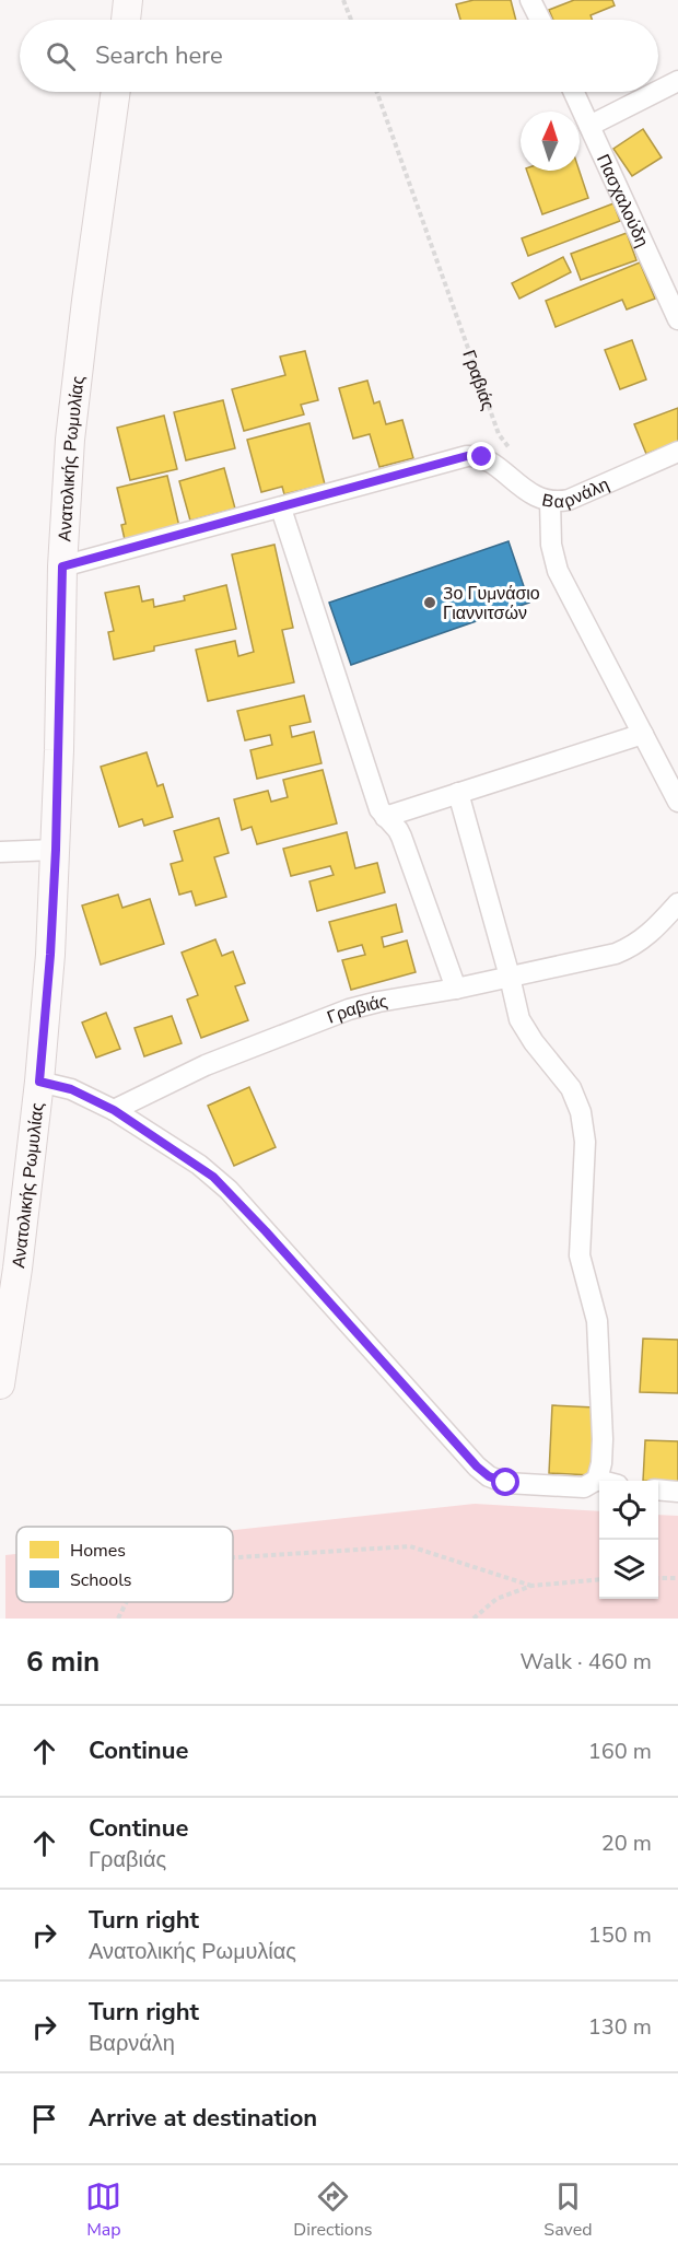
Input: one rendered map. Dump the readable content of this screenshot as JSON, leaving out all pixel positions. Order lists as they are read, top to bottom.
{
  "streets": {
    "street": [
      "Πασχαλούδη",
      "Γραβιάς",
      "Ανατολικής Ρωμυλίας",
      "Βαρνάλη"
    ]
  },
  "crossings": [
    ["Ανατολικής Ρωμυλίας", "Βαρνάλη"]
  ],
  "places": ["3ο Γυμνάσιο Γιαννιτσών"],
  "legend": ["Homes", "Schools"],
  "north": "top",
  "page": {
    "search": "Search here",
    "heading": ["6 min", "Walk · 460 m"],
    "list": [
      ["Continue", "160 m"],
      ["Continue", "Γραβιάς", "20 m"],
      ["Turn right", "Ανατολικής Ρωμυλίας", "150 m"],
      ["Turn right", "Βαρνάλη", "130 m"],
      "Arrive at destination"
    ],
    "nav": ["Map", "Directions", "Saved"]
  }
}
